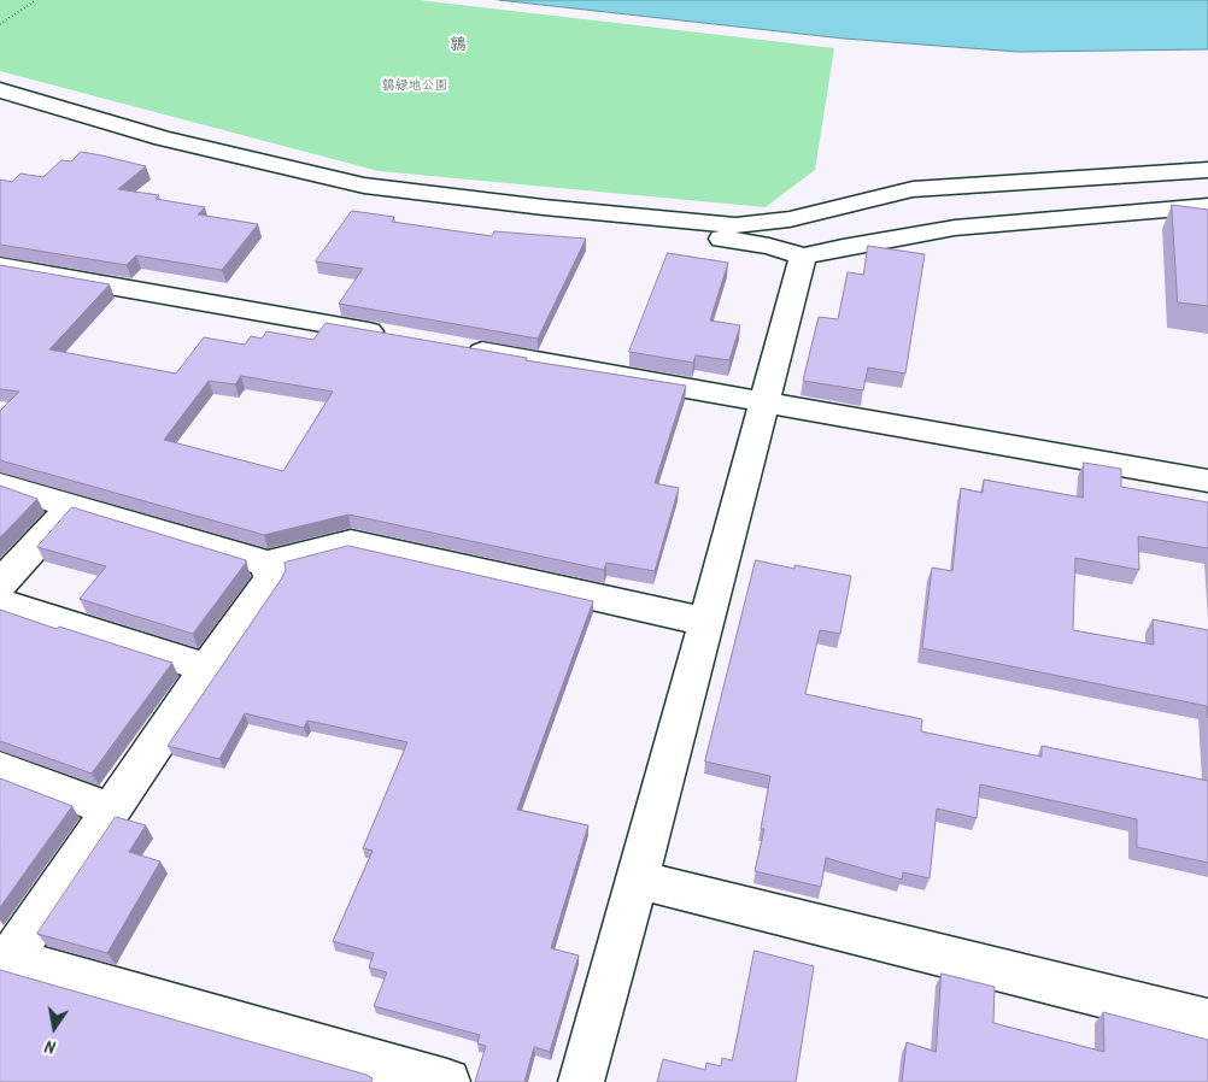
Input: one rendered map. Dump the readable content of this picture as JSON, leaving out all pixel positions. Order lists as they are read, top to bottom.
{
  "districts": ["鶉"],
  "parks": ["鶉緑地公園"],
  "north": "bottom"
}
